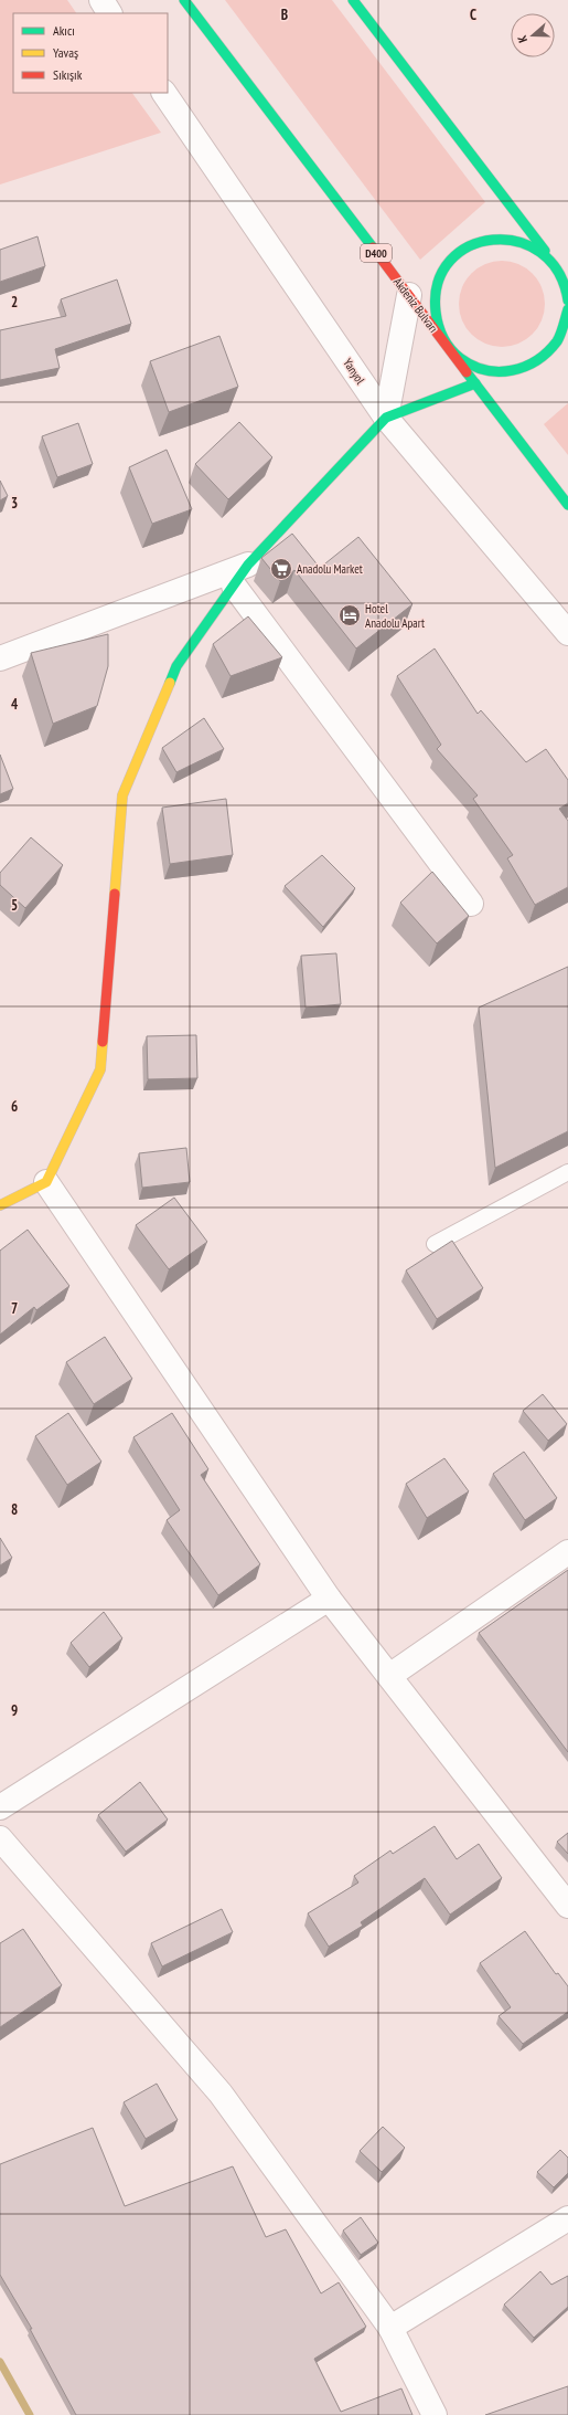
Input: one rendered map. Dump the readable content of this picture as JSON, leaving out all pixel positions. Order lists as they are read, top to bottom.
{
  "streets": {
    "main road": ["D400", "Akdeniz Bulvarı"],
    "street": ["Yanyol"]
  },
  "places": {
    "supermarket": ["Anadolu Market"],
    "hotel": ["Hotel Anadolu Apart"]
  },
  "legend": ["Akıcı", "Yavaş", "Sıkışık"],
  "north": "left",
  "grid": {
    "columns": ["B", "C"],
    "rows": [
      "2",
      "3",
      "4",
      "5",
      "6",
      "7",
      "8",
      "9"
    ]
  }
}
